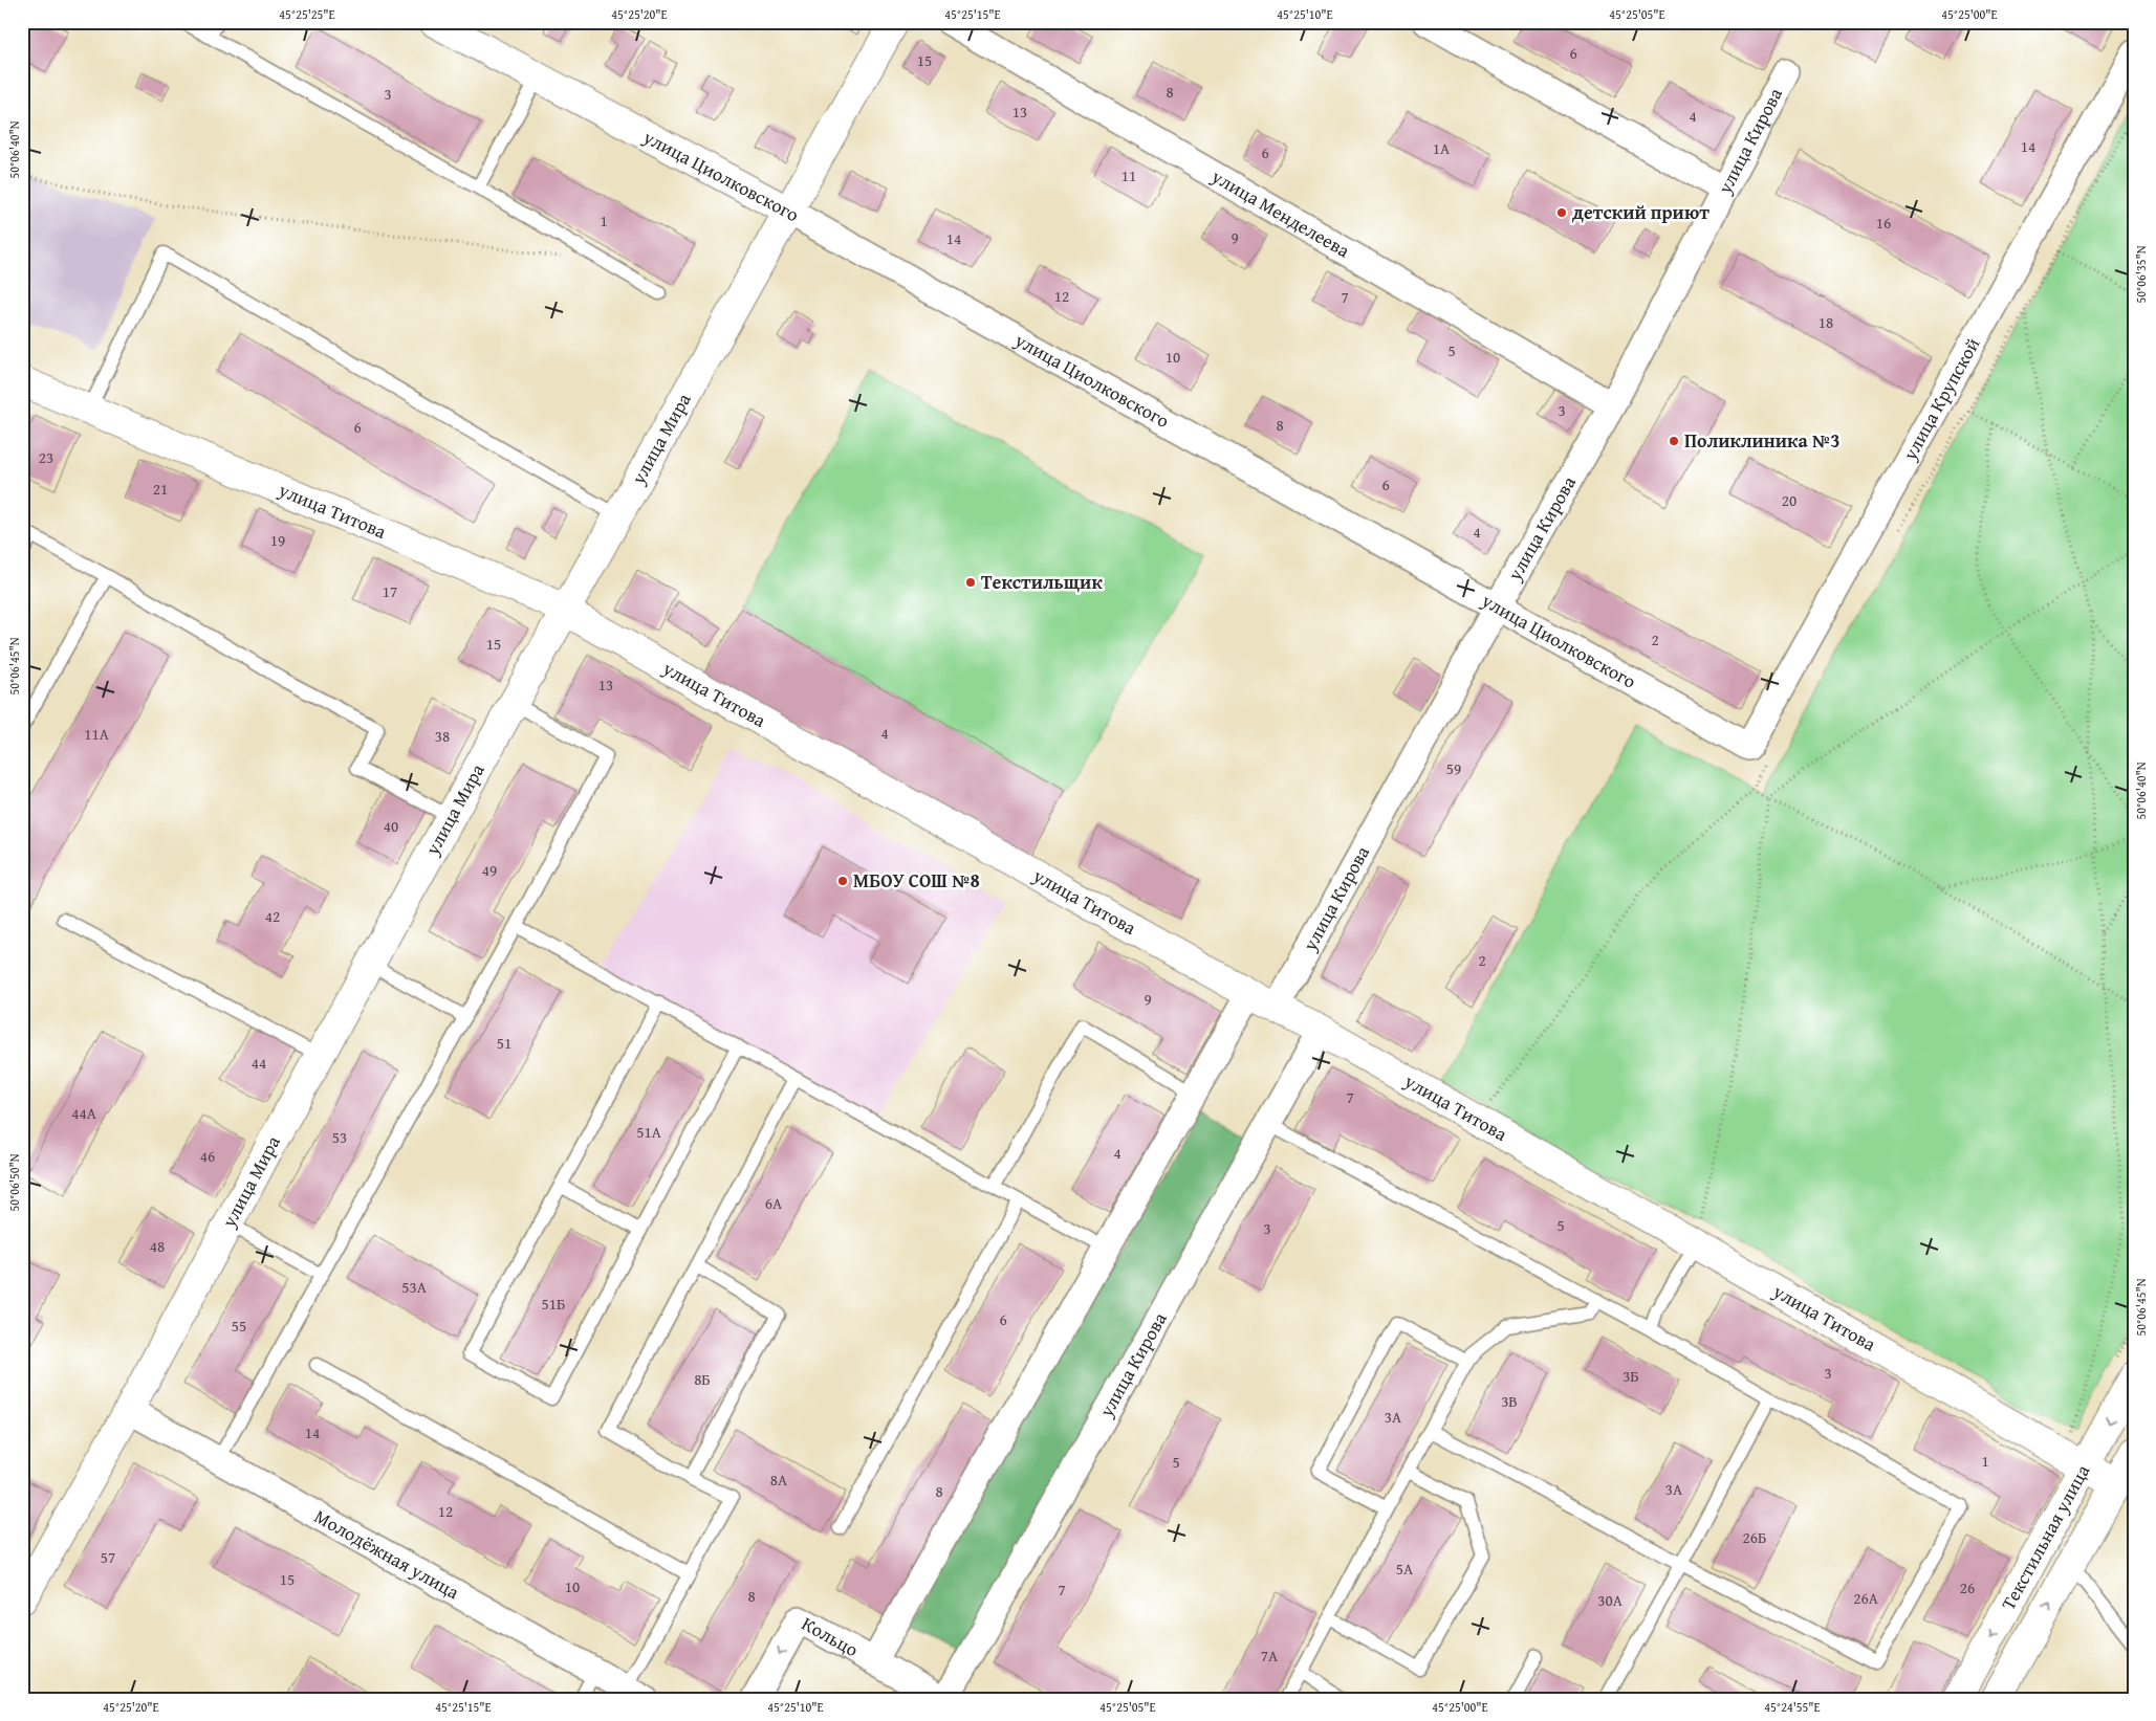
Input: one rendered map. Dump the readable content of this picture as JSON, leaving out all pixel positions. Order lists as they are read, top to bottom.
{
  "streets": {
    "street": [
      "улица Кирова",
      "улица Циолковского",
      "улица Менделеева",
      "улица Крупской",
      "улица Мира",
      "улица Титова",
      "Текстильная улица",
      "Молодёжная улица",
      "Кольцо"
    ]
  },
  "crossings": [
    ["улица Кирова", "улица Циолковского"],
    ["улица Кирова", "улица Менделеева"],
    ["улица Кирова", "улица Титова"],
    ["улица Циолковского", "улица Крупской"],
    ["улица Циолковского", "улица Мира"],
    ["улица Мира", "улица Титова"],
    ["улица Мира", "Молодёжная улица"],
    ["улица Титова", "Текстильная улица"]
  ],
  "places": [
    "детский приют",
    "Поликлиника №3",
    "Текстильщик",
    "МБОУ СОШ №8"
  ],
  "house_numbers": [
    "6",
    "15",
    "8",
    "3",
    "13",
    "4",
    "14",
    "1А",
    "6",
    "11",
    "1",
    "16",
    "9",
    "14",
    "12",
    "7",
    "18",
    "5",
    "10",
    "3",
    "8",
    "6",
    "23",
    "6",
    "21",
    "20",
    "4",
    "19",
    "17",
    "2",
    "15",
    "13",
    "4",
    "11А",
    "38",
    "59",
    "40",
    "49",
    "42",
    "2",
    "9",
    "51",
    "44",
    "7",
    "44А",
    "51А",
    "53",
    "4",
    "46",
    "6А",
    "5",
    "3",
    "48",
    "53А",
    "51Б",
    "6",
    "55",
    "3",
    "3Б",
    "8Б",
    "3В",
    "3А",
    "14",
    "1",
    "5",
    "8А",
    "3А",
    "8",
    "12",
    "26Б",
    "57",
    "5А",
    "15",
    "10",
    "26",
    "7",
    "8",
    "26А",
    "30А",
    "7А"
  ],
  "coordinates": [
    "45°25'25\"E",
    "45°25'20\"E",
    "45°25'15\"E",
    "45°25'10\"E",
    "45°25'05\"E",
    "45°25'00\"E",
    "50°06'40\"N",
    "50°06'35\"N",
    "50°06'45\"N",
    "50°06'50\"N",
    "45°24'55\"E"
  ]
}
